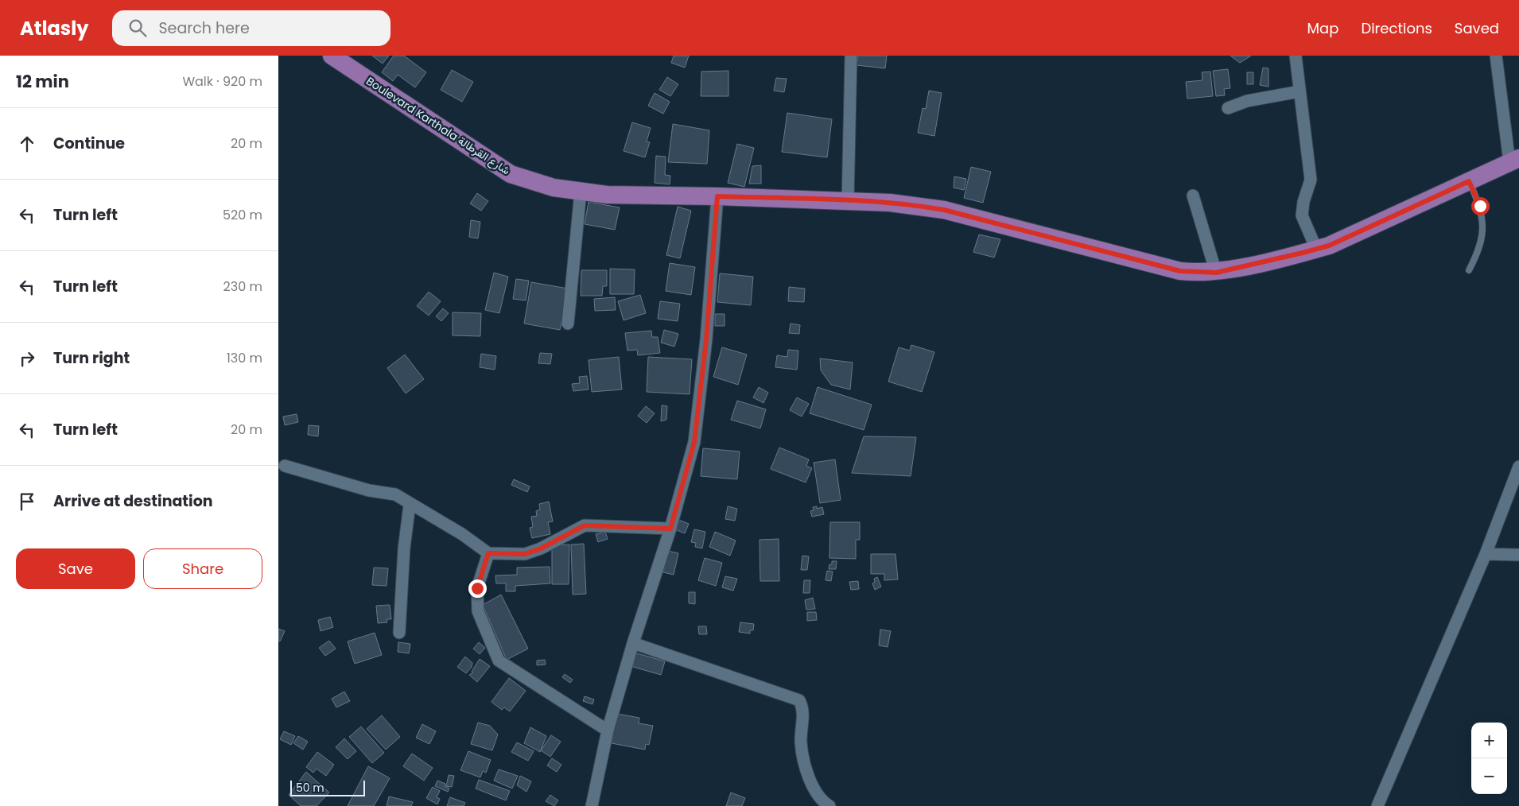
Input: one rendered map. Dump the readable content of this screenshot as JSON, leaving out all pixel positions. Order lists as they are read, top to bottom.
{
  "streets": {
    "main road": ["Boulevard Karthala شارع القرطالة"]
  },
  "scale_bar": "50 m",
  "page": {
    "header": "Atlasly",
    "search": "Search here",
    "nav": ["Map", "Directions", "Saved"],
    "heading": ["12 min", "Walk · 920 m"],
    "list": [
      ["Continue", "20 m"],
      ["Turn left", "520 m"],
      ["Turn left", "230 m"],
      ["Turn right", "130 m"],
      ["Turn left", "20 m"],
      "Arrive at destination"
    ],
    "buttons": ["Save", "Share"],
    "map_buttons": ["+", "−"],
    "scale": "50 m"
  }
}
